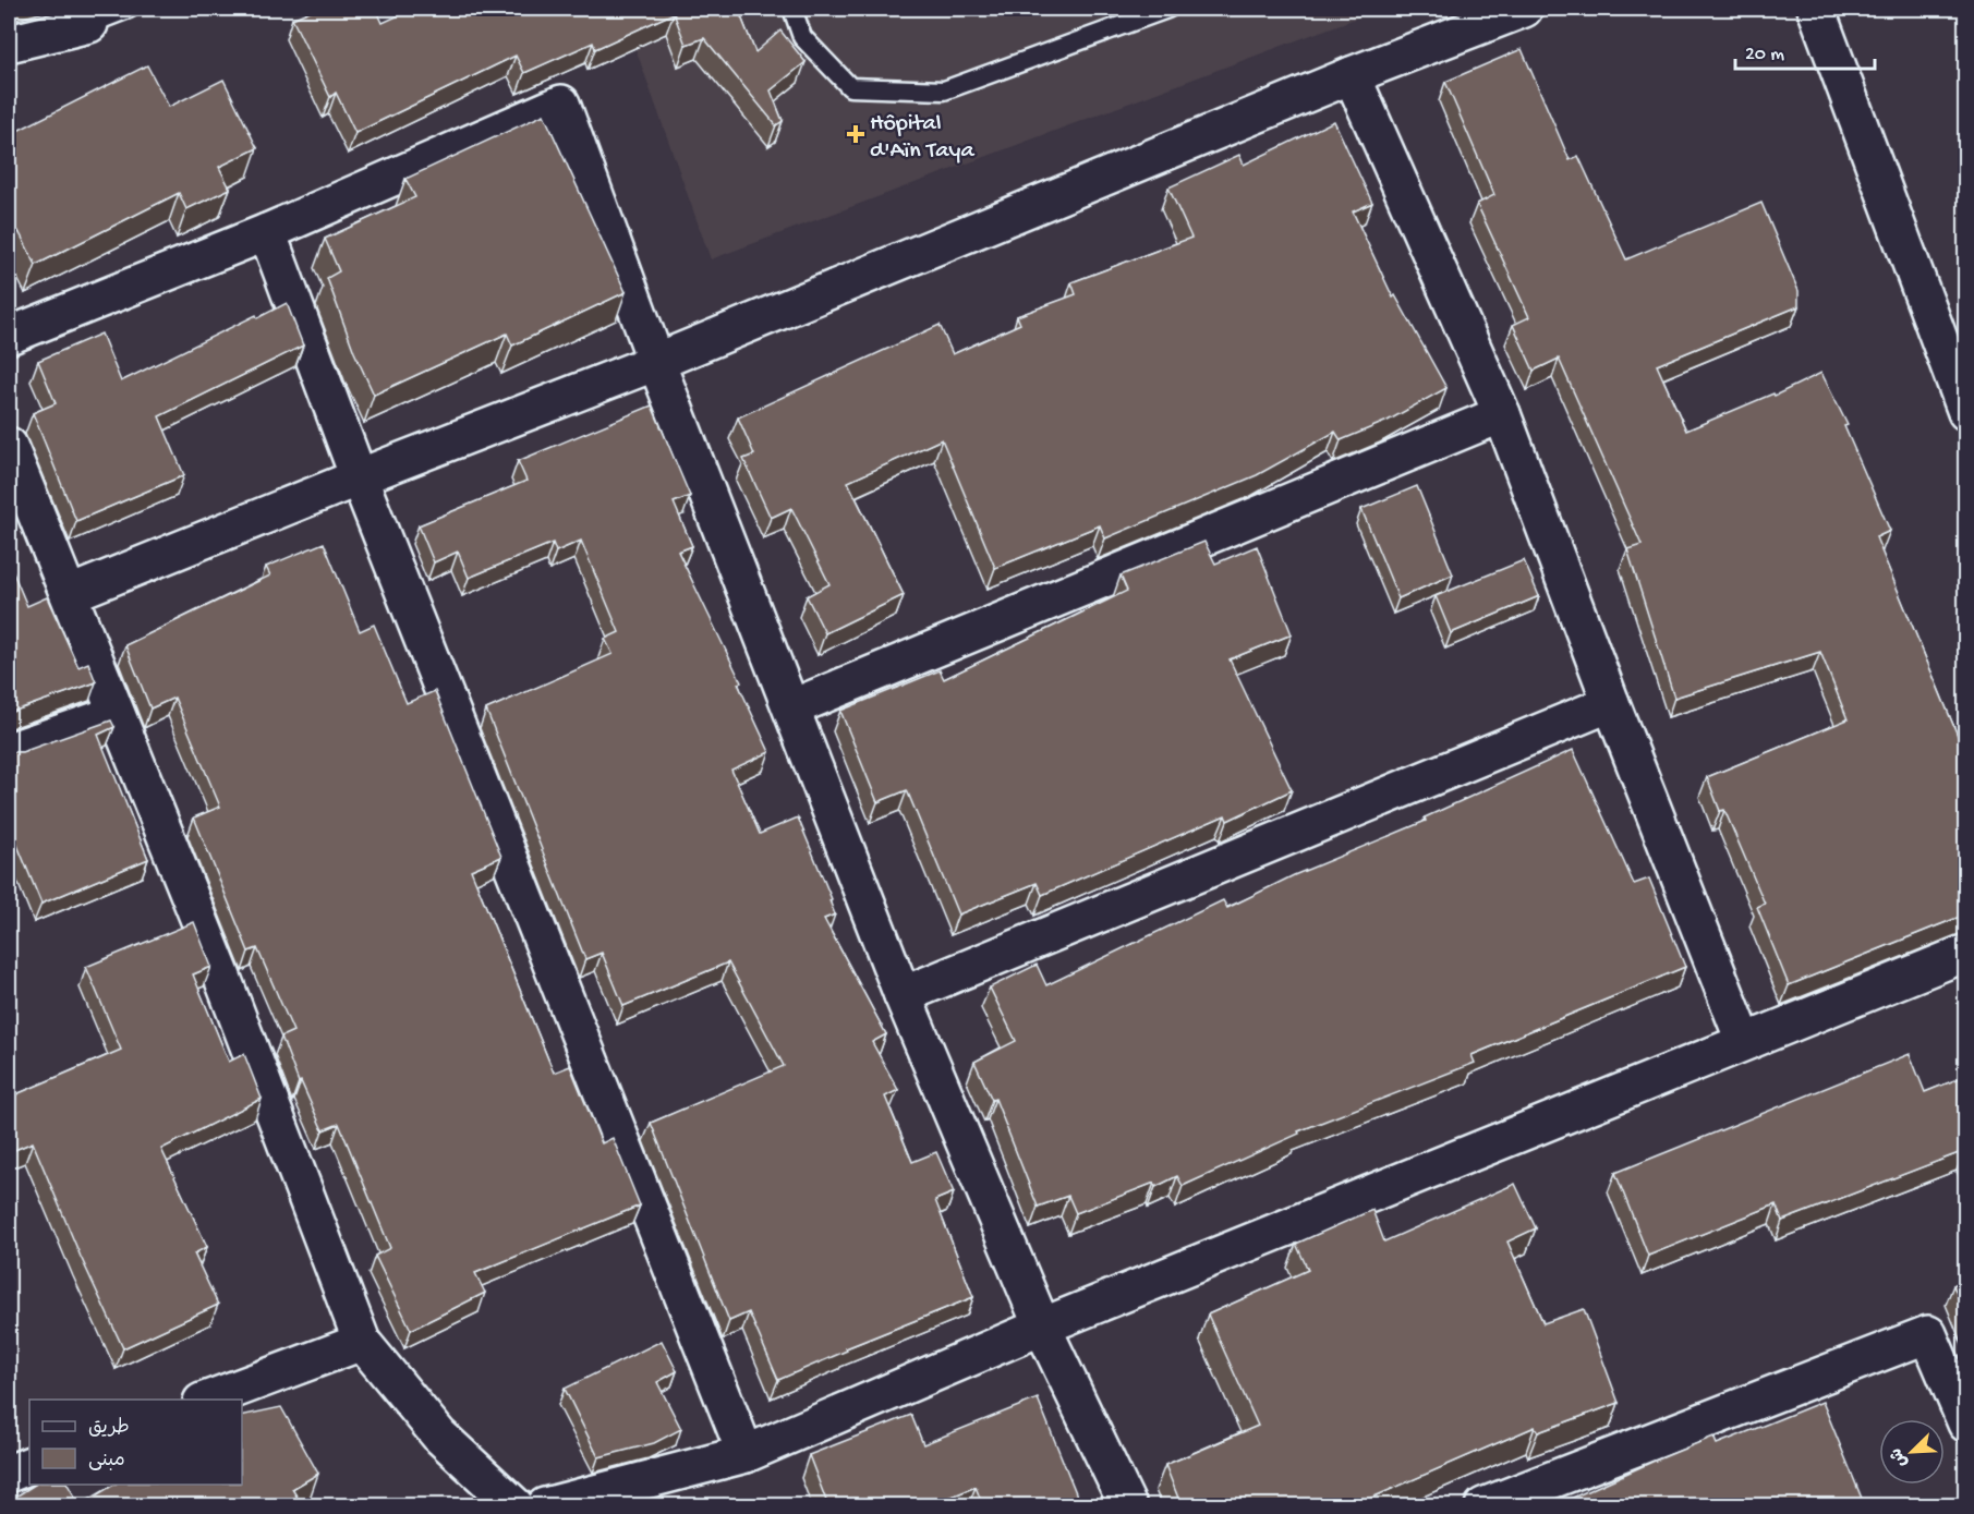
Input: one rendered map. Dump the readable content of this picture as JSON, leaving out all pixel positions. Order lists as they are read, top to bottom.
{
  "places": {
    "health": ["Hôpital d'Aïn Taya"]
  },
  "legend": ["طريق", "مبنى"],
  "scale_bar": "20 m",
  "north": "bottom left"
}
